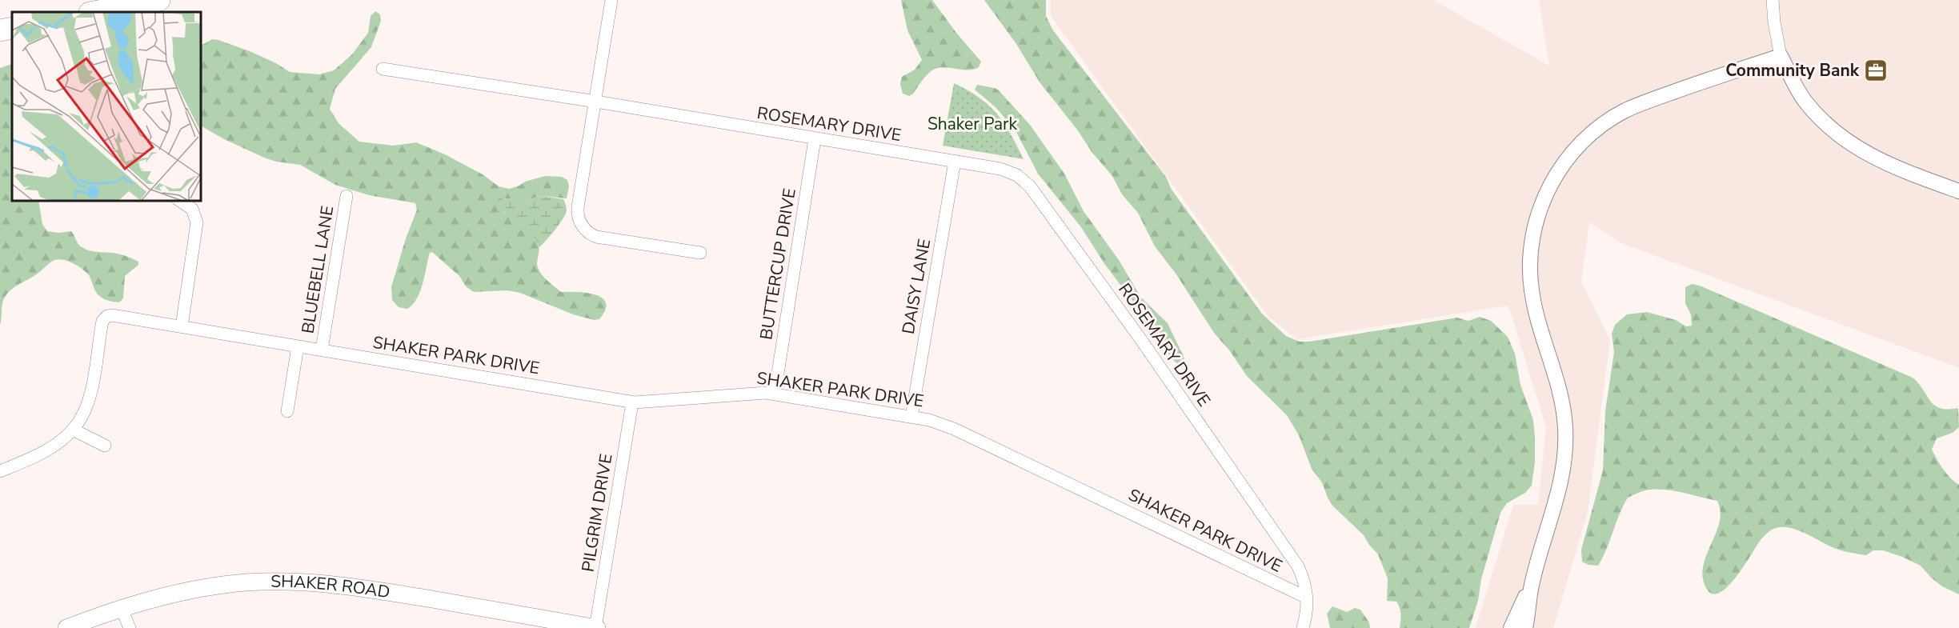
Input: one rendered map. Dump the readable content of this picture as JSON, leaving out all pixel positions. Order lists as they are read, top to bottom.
{
  "streets": {
    "main road": ["SHAKER ROAD"],
    "street": [
      "ROSEMARY DRIVE",
      "BUTTERCUP DRIVE",
      "BLUEBELL LANE",
      "DAISY LANE",
      "SHAKER PARK DRIVE",
      "PILGRIM DRIVE"
    ]
  },
  "crossings": [
    ["ROSEMARY DRIVE", "BUTTERCUP DRIVE"],
    ["ROSEMARY DRIVE", "DAISY LANE"],
    ["ROSEMARY DRIVE", "SHAKER PARK DRIVE"],
    ["BUTTERCUP DRIVE", "SHAKER PARK DRIVE"],
    ["BLUEBELL LANE", "SHAKER PARK DRIVE"],
    ["DAISY LANE", "SHAKER PARK DRIVE"],
    ["SHAKER PARK DRIVE", "PILGRIM DRIVE"],
    ["PILGRIM DRIVE", "SHAKER ROAD"]
  ],
  "parks": ["Shaker Park"],
  "places": {
    "office": ["Community Bank"]
  }
}
